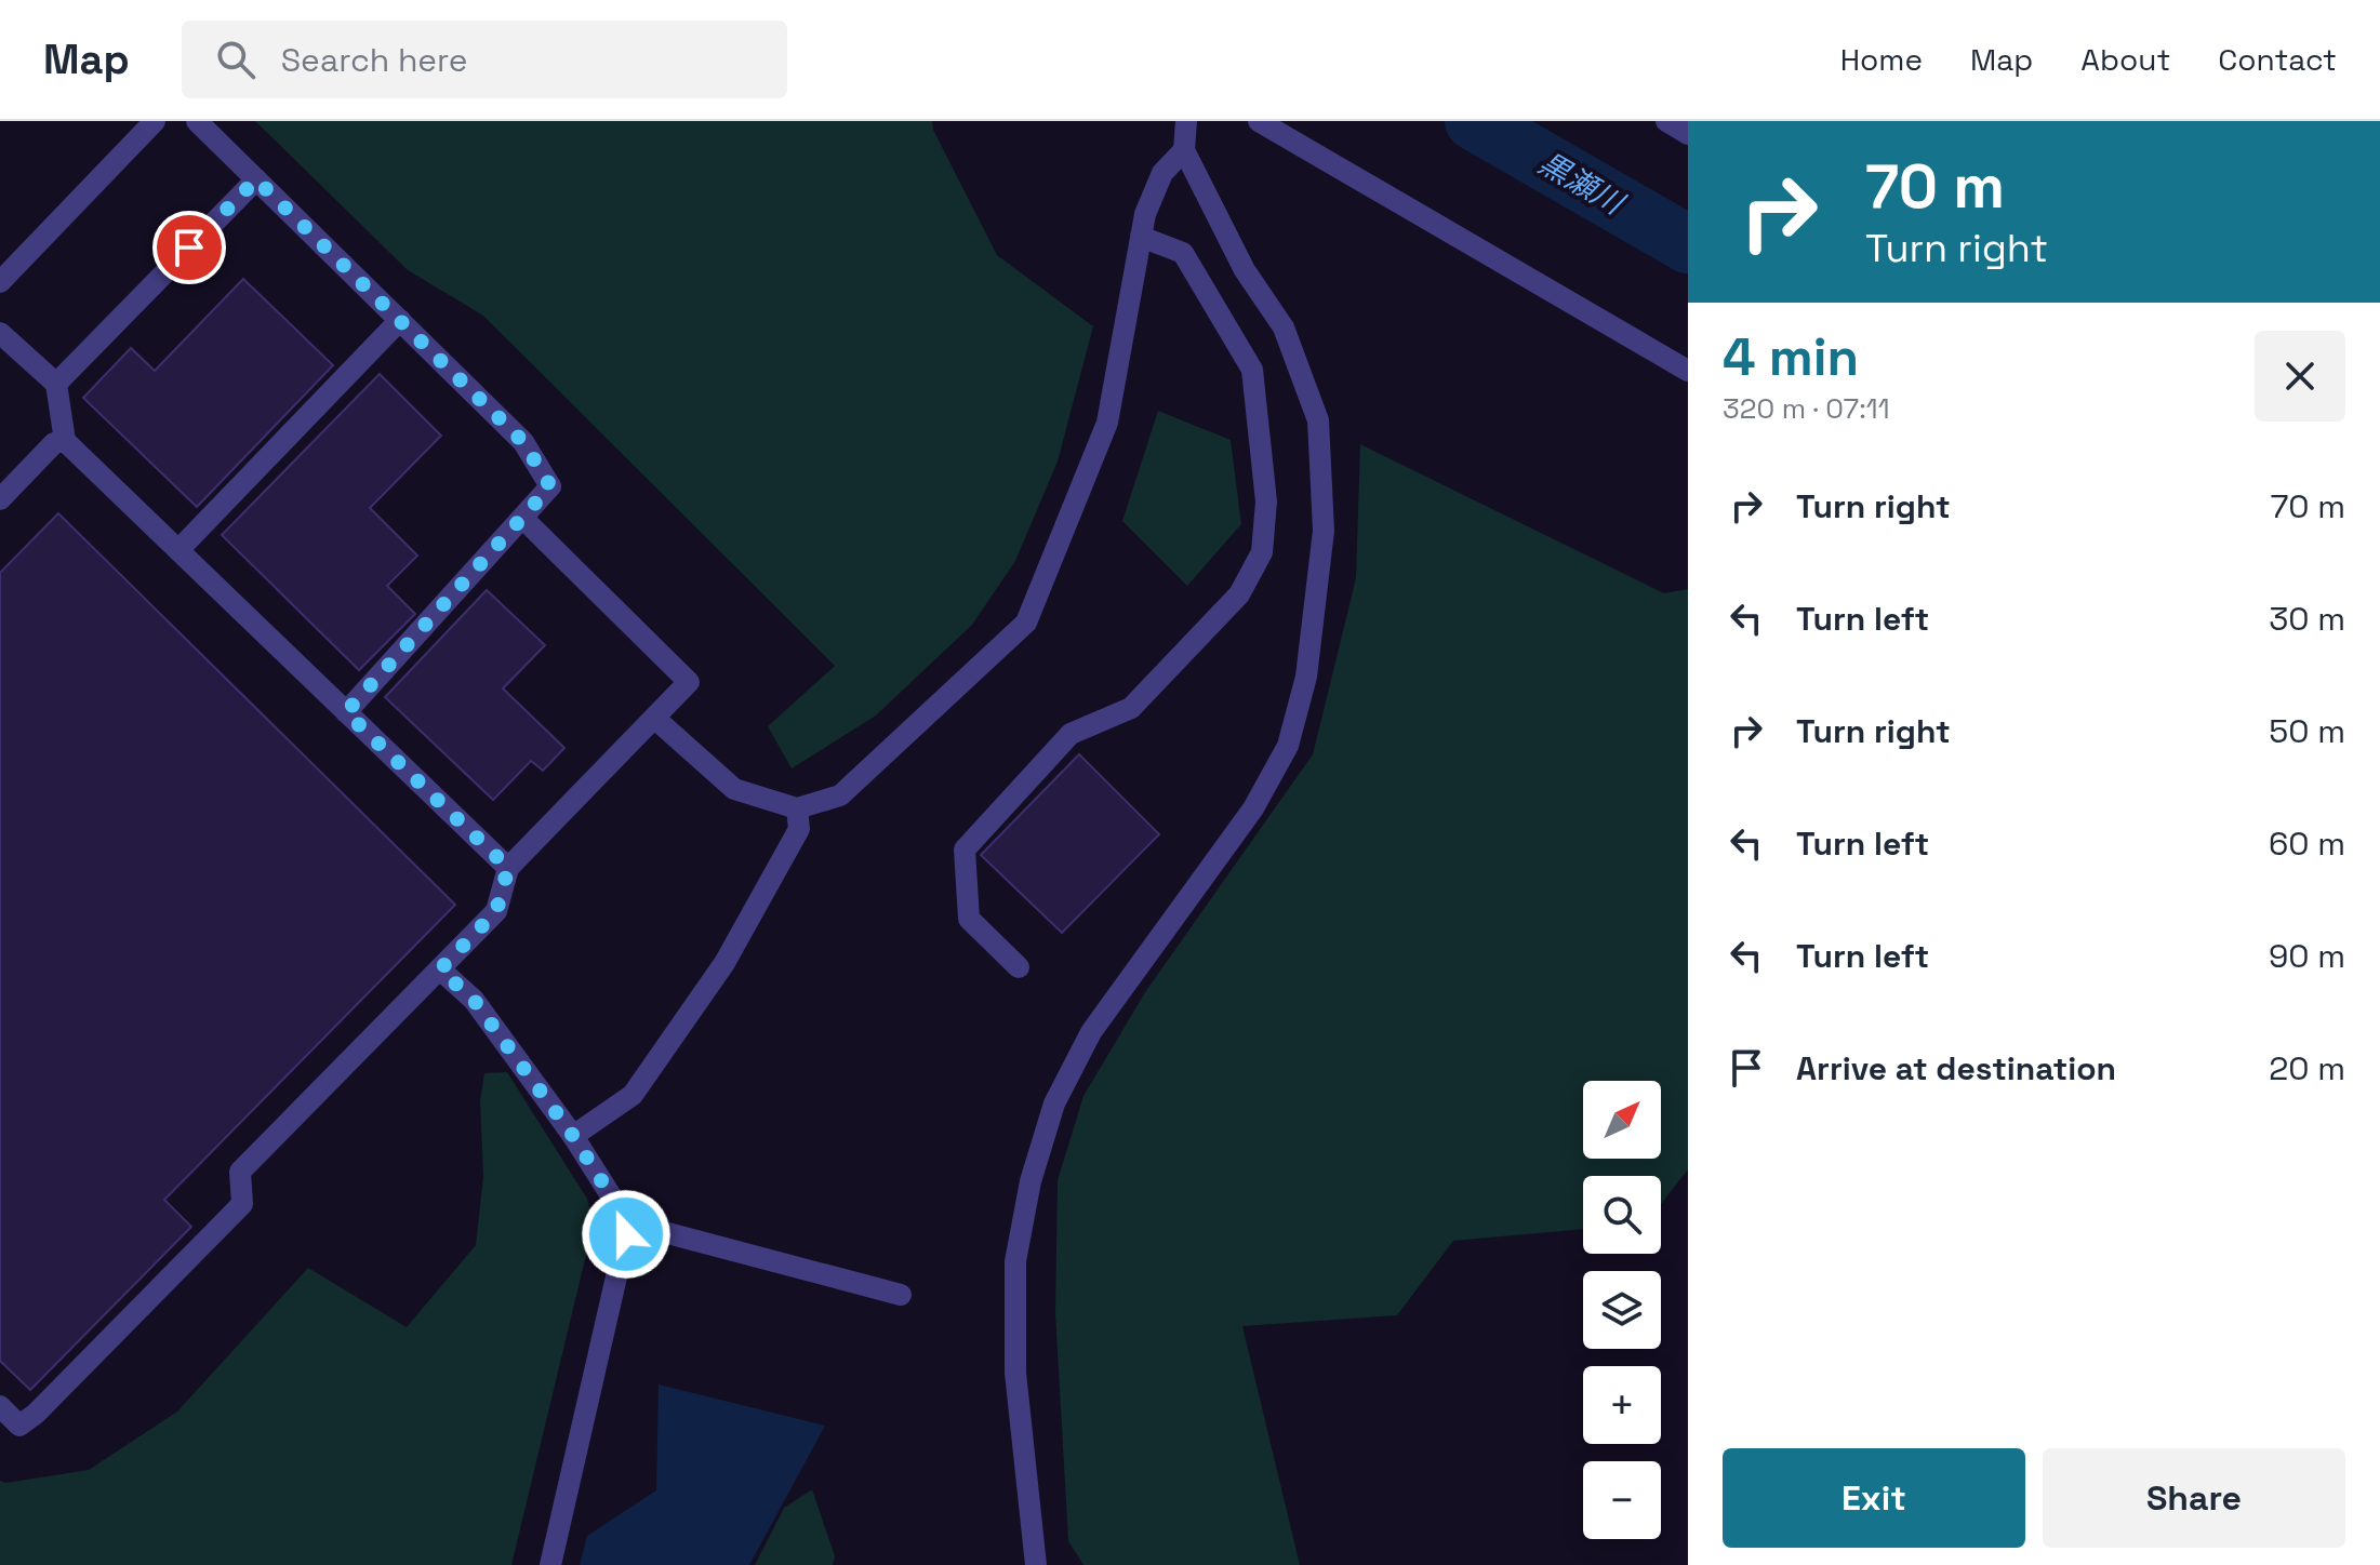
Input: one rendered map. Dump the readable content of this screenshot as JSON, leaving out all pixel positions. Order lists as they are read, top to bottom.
{
  "water": ["黒瀬川"],
  "north": "top right",
  "page": {
    "header": "Map",
    "search": "Search here",
    "nav": [
      "Home",
      "Map",
      "About",
      "Contact"
    ],
    "turn": ["70 m", "Turn right"],
    "heading": ["4 min", "320 m · 07:11"],
    "list": [
      {
        "name": "Turn right",
        "value": "70 m"
      },
      {
        "name": "Turn left",
        "value": "30 m"
      },
      {
        "name": "Turn right",
        "value": "50 m"
      },
      {
        "name": "Turn left",
        "value": "60 m"
      },
      {
        "name": "Turn left",
        "value": "90 m"
      },
      {
        "name": "Arrive at destination",
        "value": "20 m"
      }
    ],
    "map_buttons": ["+", "−"],
    "buttons": ["Exit", "Share"]
  }
}
